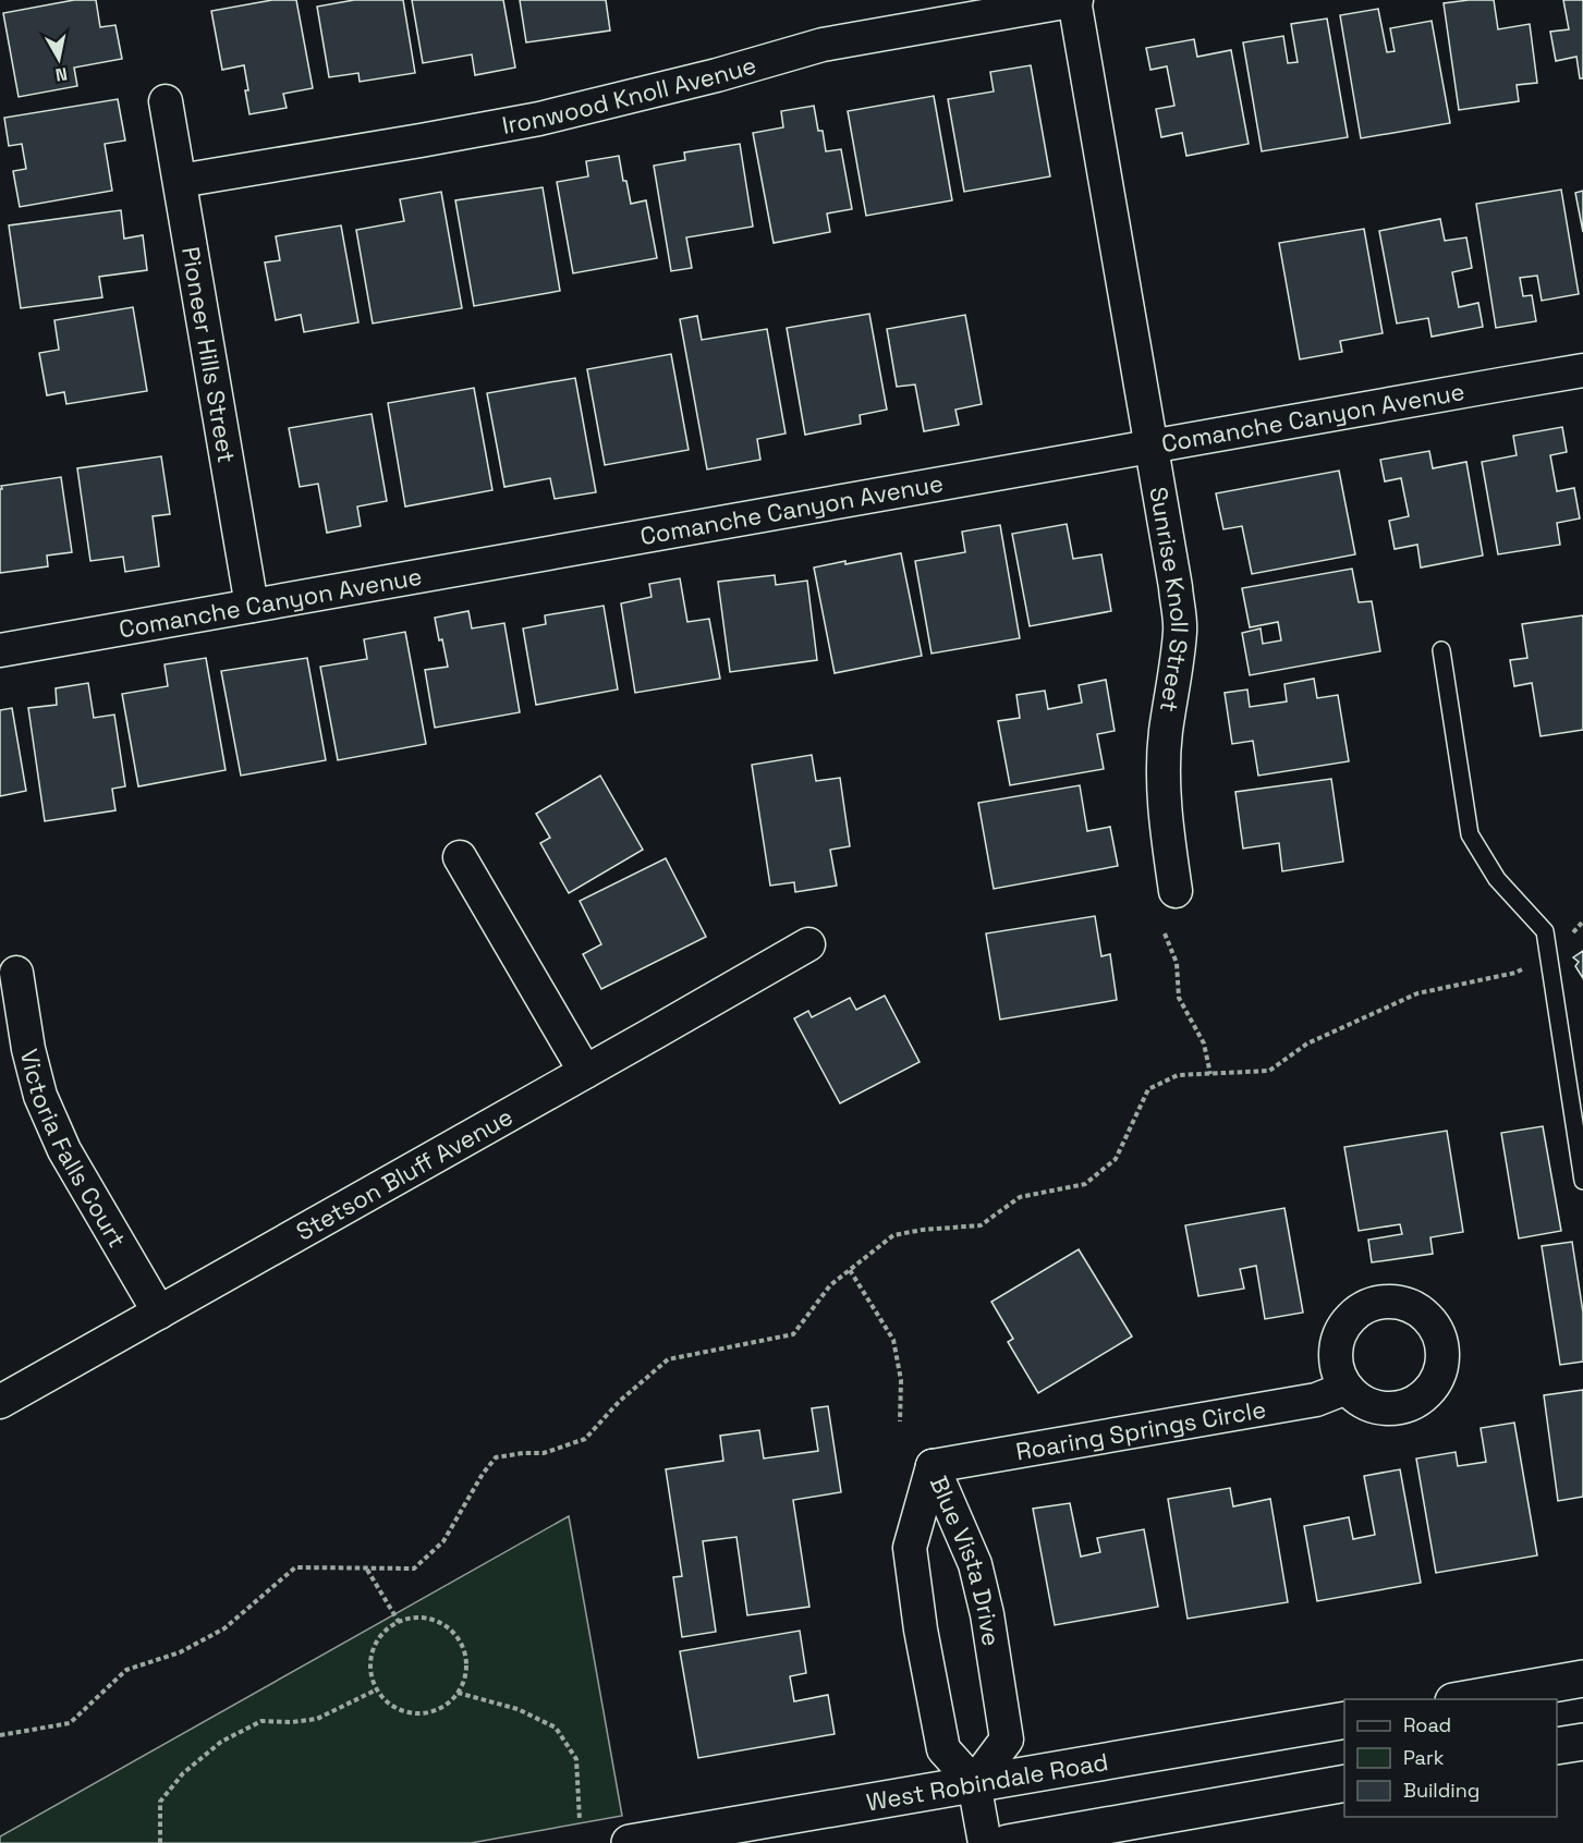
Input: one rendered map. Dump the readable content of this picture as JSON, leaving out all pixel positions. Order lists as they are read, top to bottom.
{
  "streets": {
    "main road": ["West Robindale Road"],
    "street": [
      "Ironwood Knoll Avenue",
      "Pioneer Hills Street",
      "Comanche Canyon Avenue",
      "Sunrise Knoll Street",
      "Victoria Falls Court",
      "Stetson Bluff Avenue",
      "Roaring Springs Circle",
      "Blue Vista Drive"
    ]
  },
  "crossings": [
    ["Ironwood Knoll Avenue", "Pioneer Hills Street"],
    ["Ironwood Knoll Avenue", "Sunrise Knoll Street"],
    ["Pioneer Hills Street", "Comanche Canyon Avenue"],
    ["Comanche Canyon Avenue", "Sunrise Knoll Street"],
    ["Victoria Falls Court", "Stetson Bluff Avenue"],
    ["Roaring Springs Circle", "Blue Vista Drive"],
    ["Blue Vista Drive", "West Robindale Road"]
  ],
  "legend": ["Road", "Park", "Building"],
  "north": "bottom"
}
